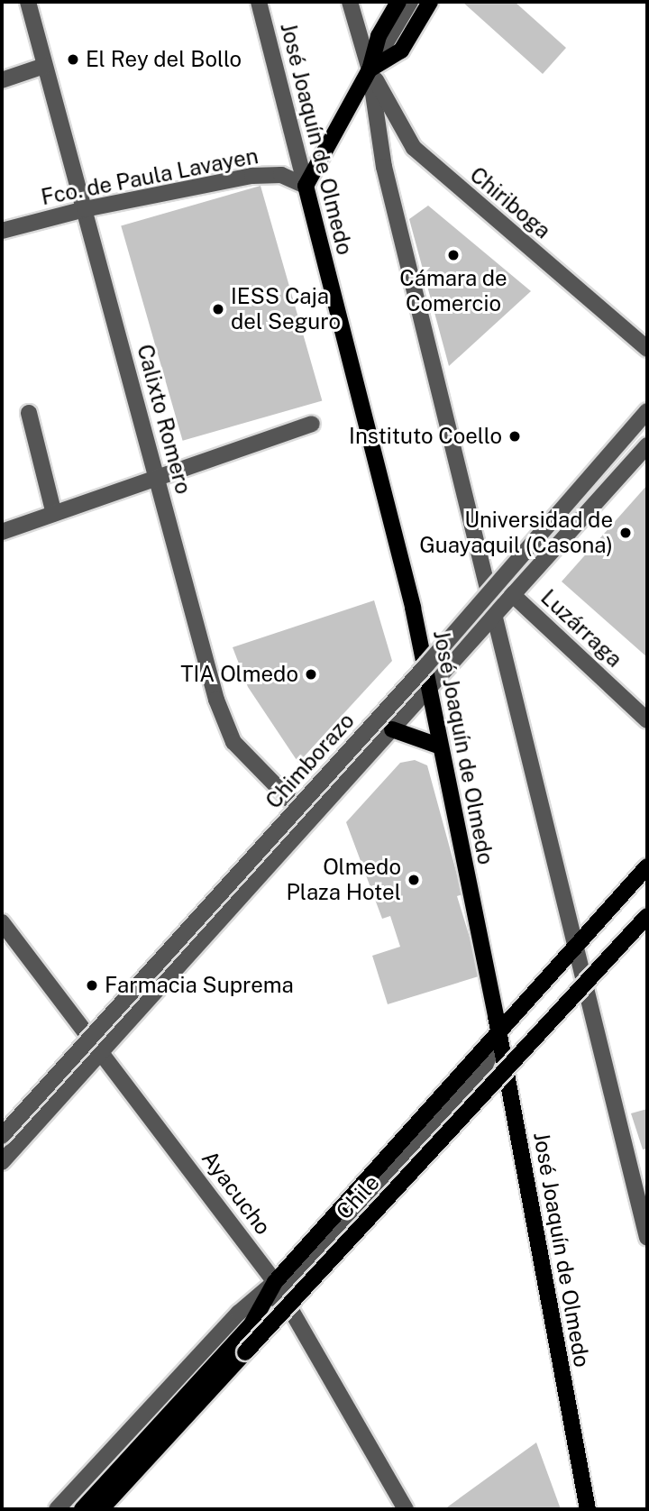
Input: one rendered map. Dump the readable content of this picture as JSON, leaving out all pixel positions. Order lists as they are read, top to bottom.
{
  "streets": {
    "main road": ["José Joaquín de Olmedo", "Chile"],
    "street": [
      "Fco. de Paula Lavayen",
      "Chiriboga",
      "Calixto Romero",
      "Luzárraga",
      "Chimborazo",
      "Ayacucho"
    ]
  },
  "crossings": [
    ["José Joaquín de Olmedo", "Fco. de Paula Lavayen"],
    ["José Joaquín de Olmedo", "Chimborazo"],
    ["José Joaquín de Olmedo", "Chile"],
    ["Fco. de Paula Lavayen", "Calixto Romero"],
    ["Calixto Romero", "Chimborazo"],
    ["Luzárraga", "Chimborazo"],
    ["Chimborazo", "Ayacucho"],
    ["Ayacucho", "Chile"]
  ],
  "places": [
    "El Rey del Bollo",
    "Cámara de Comercio",
    "IESS Caja del Seguro",
    "Instituto Coello",
    "Universidad de Guayaquil (Casona)",
    "TIA Olmedo",
    "Olmedo Plaza Hotel",
    "Farmacia Suprema"
  ]
}
